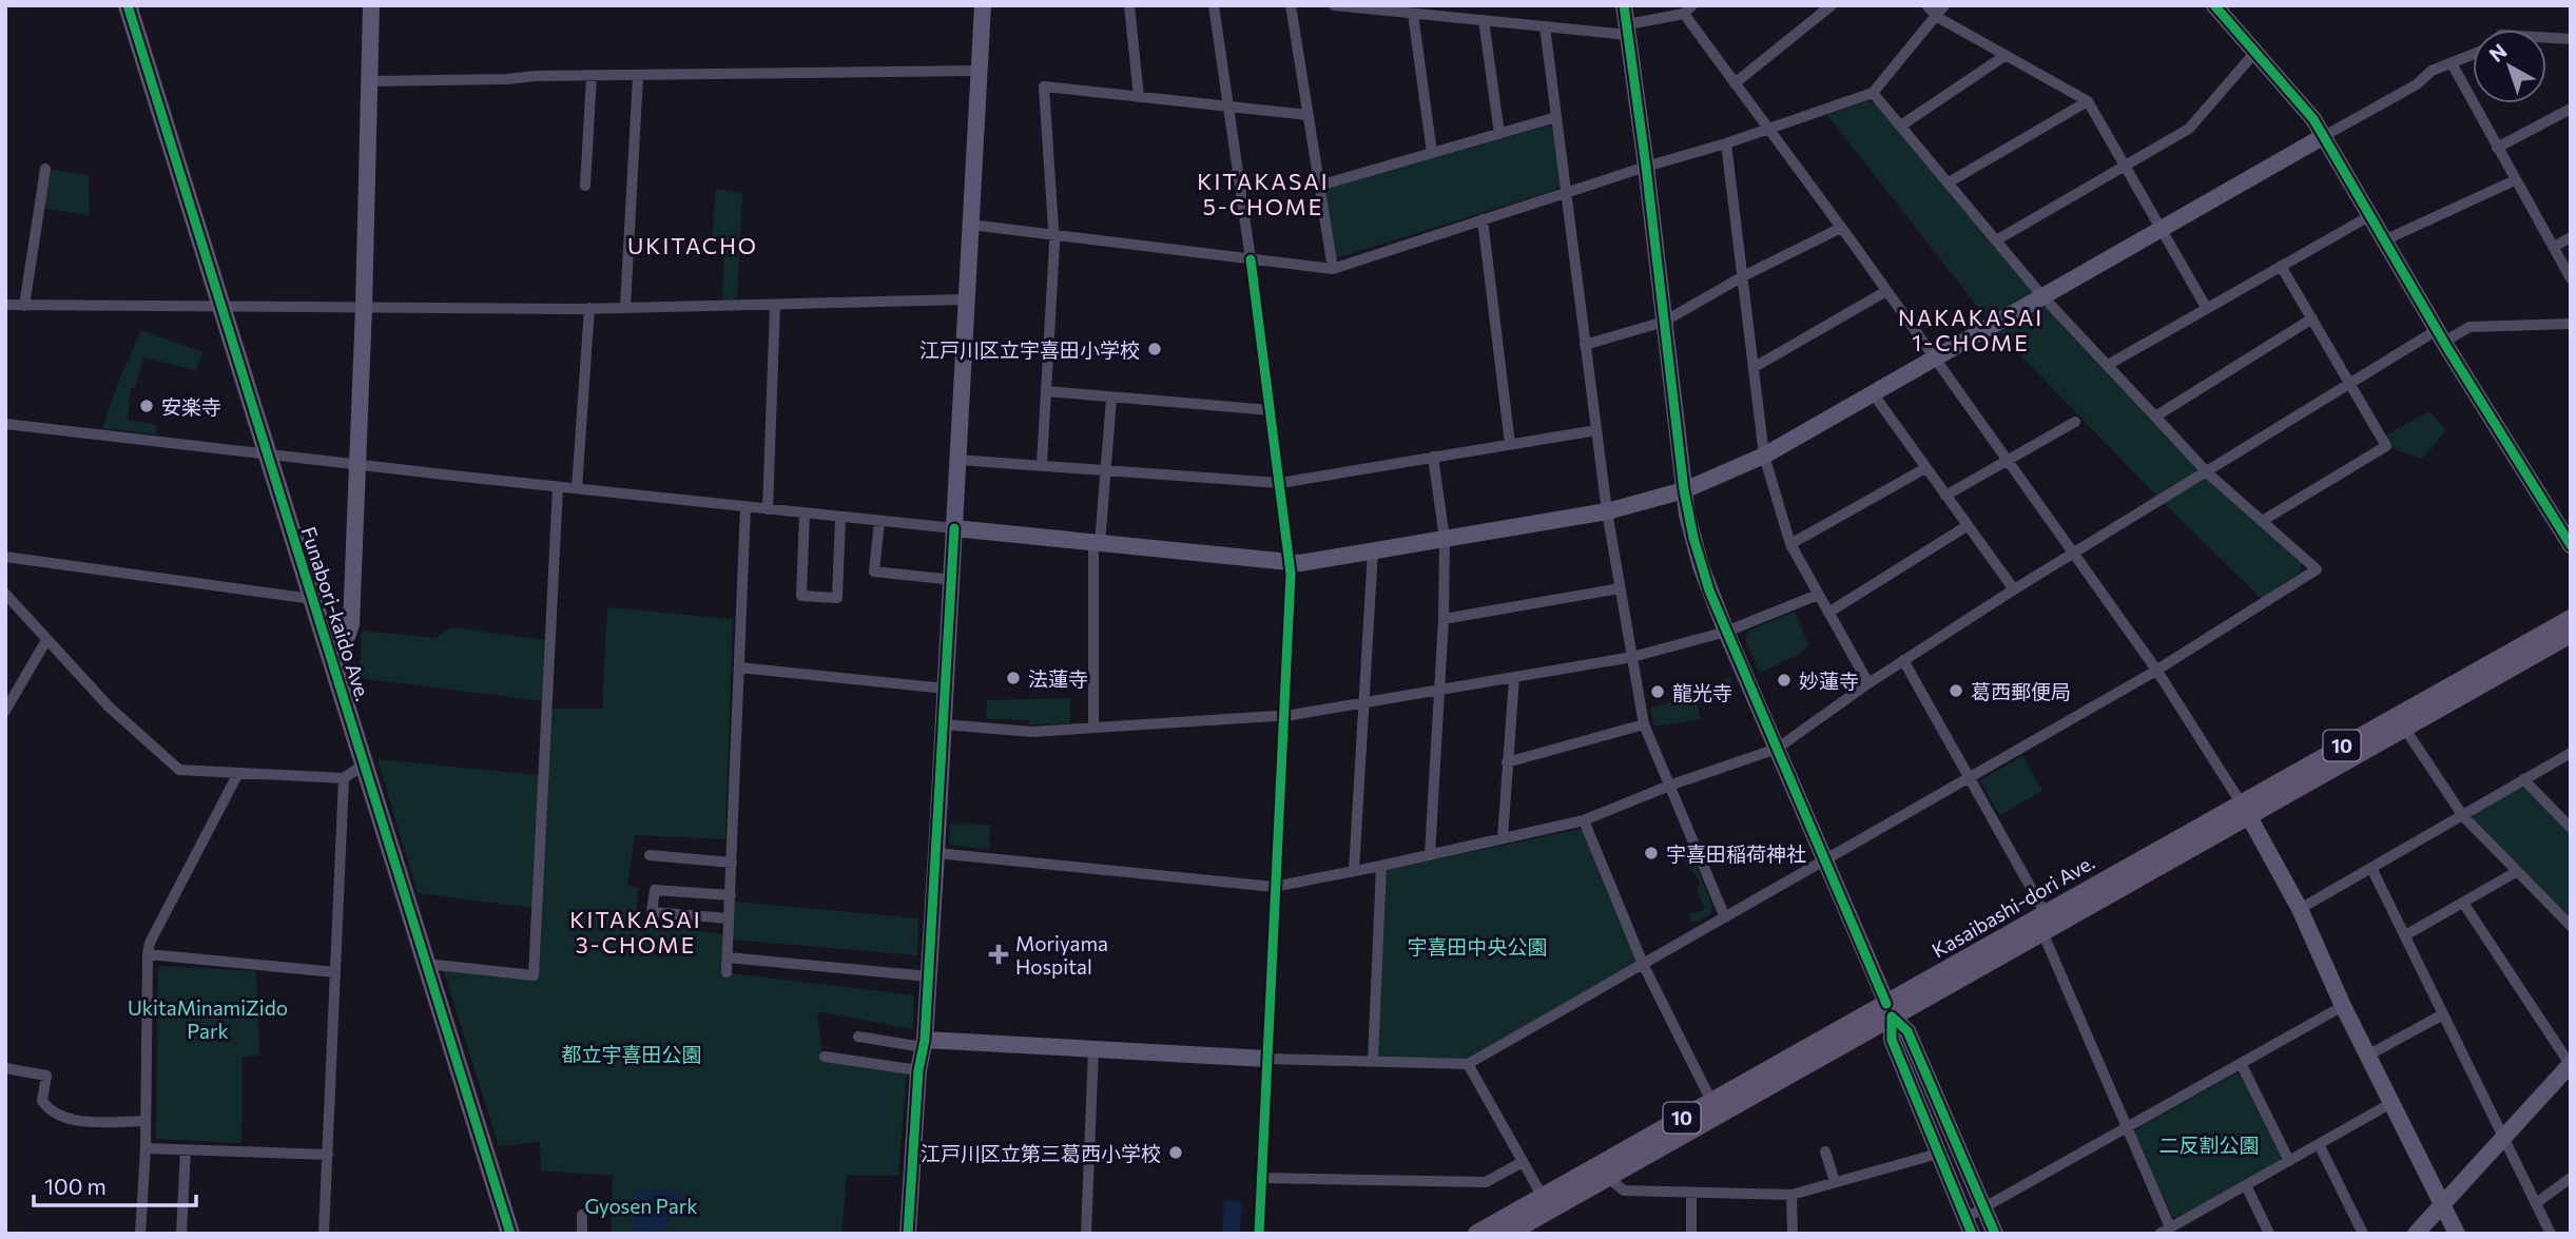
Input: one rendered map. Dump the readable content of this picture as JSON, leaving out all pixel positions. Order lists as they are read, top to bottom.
{
  "streets": {
    "main road": ["Funabori-kaido Ave.", "10", "Kasaibashi-dori Ave."]
  },
  "districts": [
    "KITAKASAI 5-CHOME",
    "UKITACHO",
    "NAKAKASAI 1-CHOME",
    "KITAKASAI 3-CHOME"
  ],
  "parks": [
    "宇喜田中央公園",
    "UkitaMinamiZido Park",
    "都立宇喜田公園",
    "二反割公園",
    "Gyosen Park"
  ],
  "places": {
    "other": [
      "江戸川区立宇喜田小学校",
      "安楽寺",
      "法蓮寺",
      "妙蓮寺",
      "葛西郵便局",
      "龍光寺",
      "宇喜田稲荷神社",
      "江戸川区立第三葛西小学校"
    ],
    "health": ["Moriyama Hospital"]
  },
  "scale_bar": "100 m",
  "north": "top left"
}
